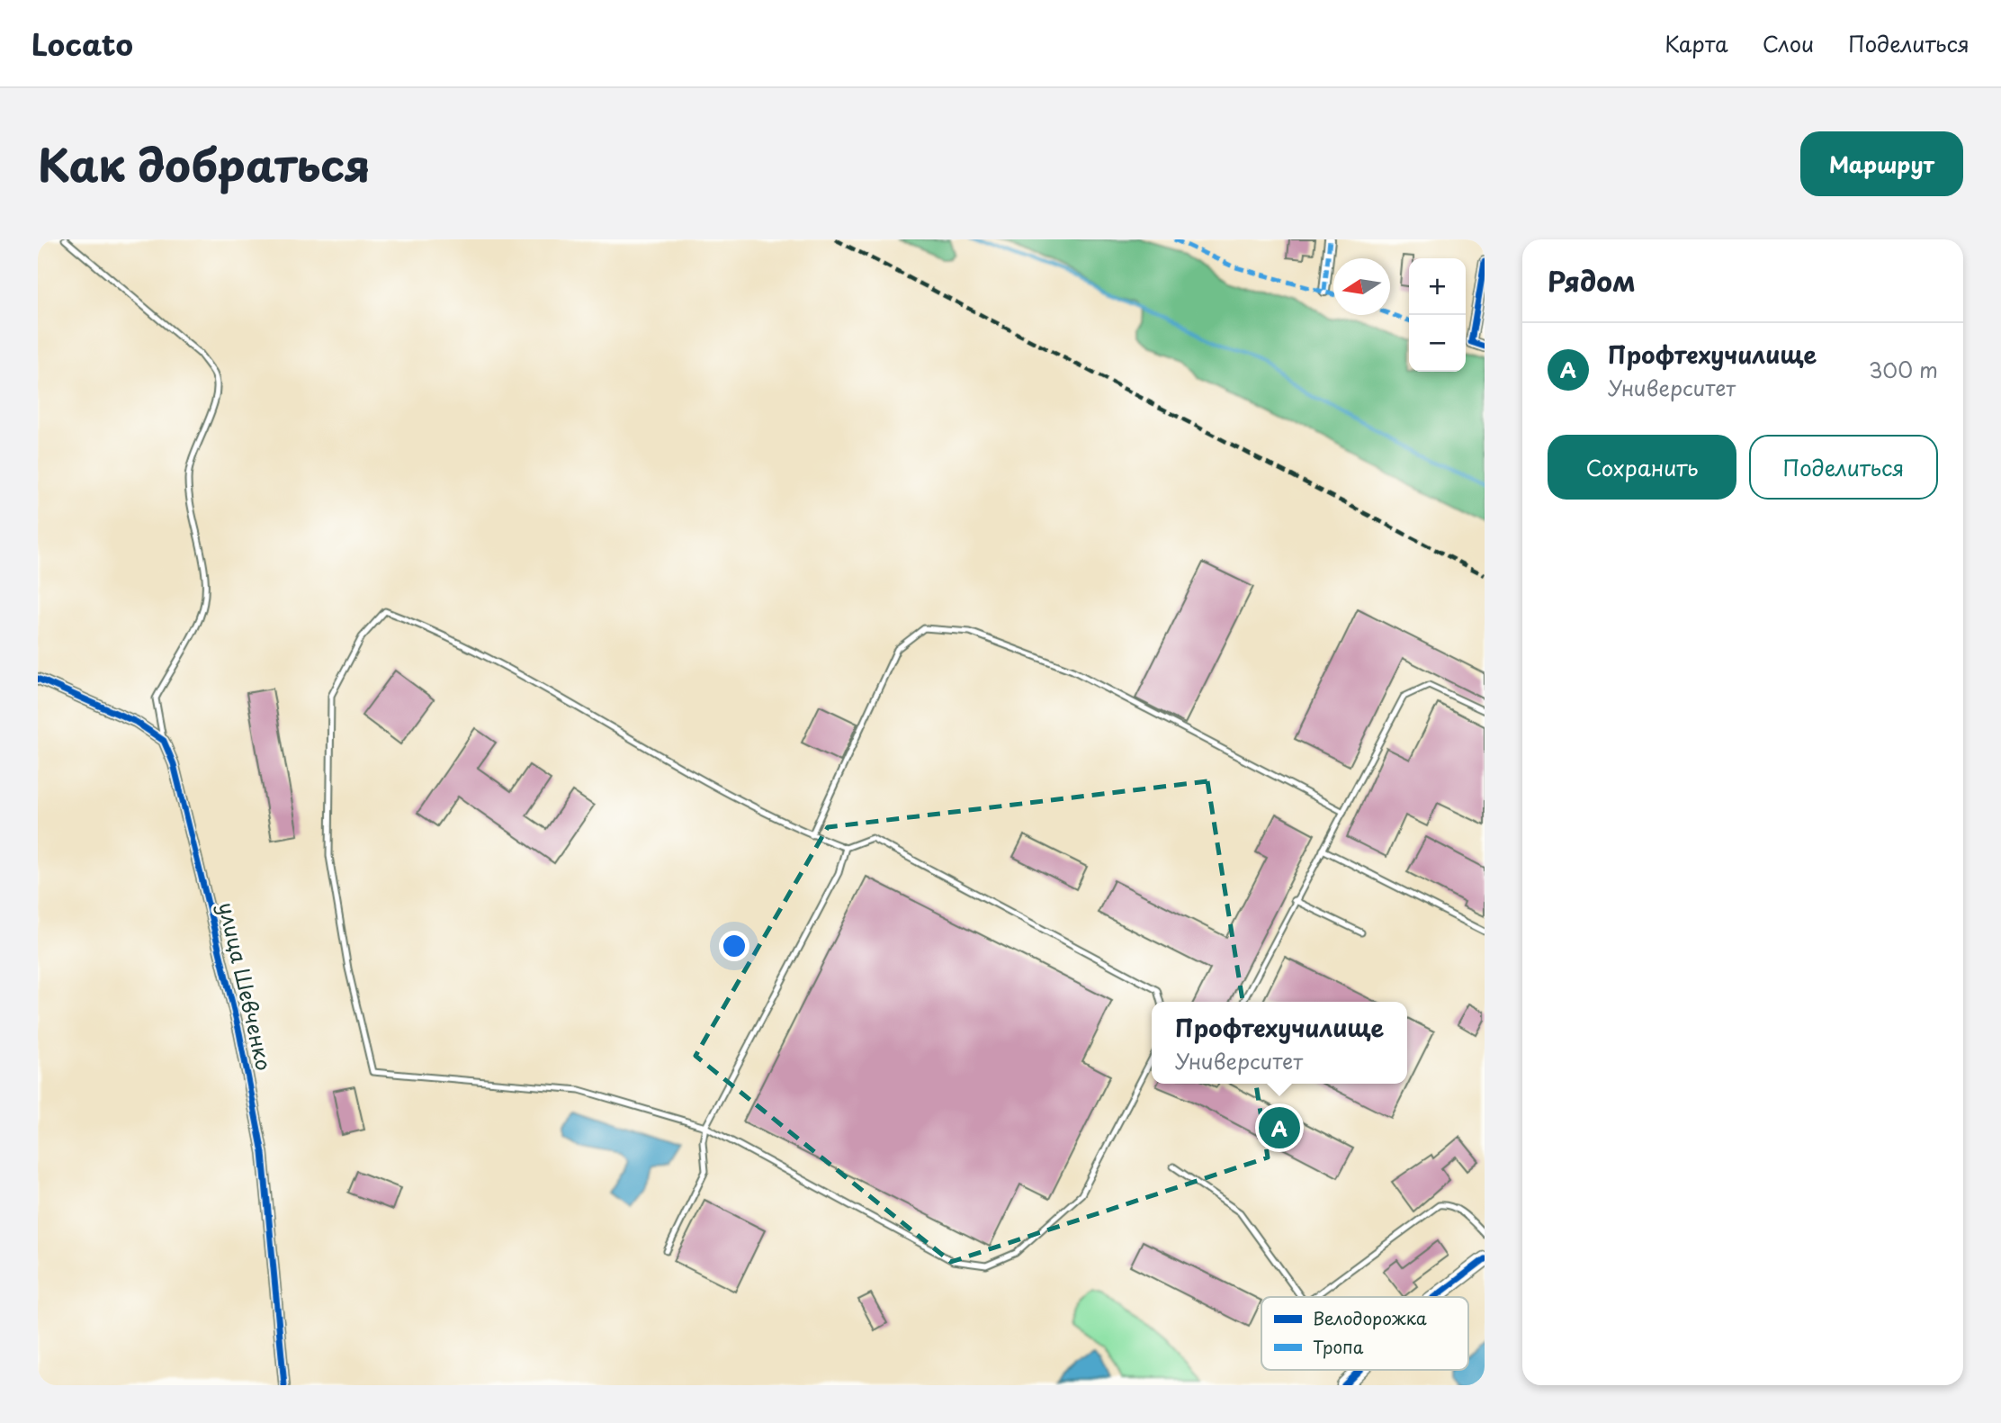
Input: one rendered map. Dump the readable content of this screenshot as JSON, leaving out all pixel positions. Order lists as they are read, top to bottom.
{
  "streets": {
    "street": ["улица Шевченко"]
  },
  "legend": ["Велодорожка", "Тропа"],
  "north": "left",
  "page": {
    "header": "Locato",
    "nav": ["Карта", "Слои", "Поделиться"],
    "title": "Как добраться",
    "buttons": [
      "Маршрут",
      ["Сохранить", "Поделиться"]
    ],
    "heading": "Рядом",
    "map_buttons": ["+", "−"],
    "list": [
      {
        "mark": "A",
        "name": "Профтехучилище",
        "note": "Университет",
        "value": "300 m"
      }
    ],
    "popup": ["Профтехучилище", "Университет"],
    "pins": "A"
  }
}
